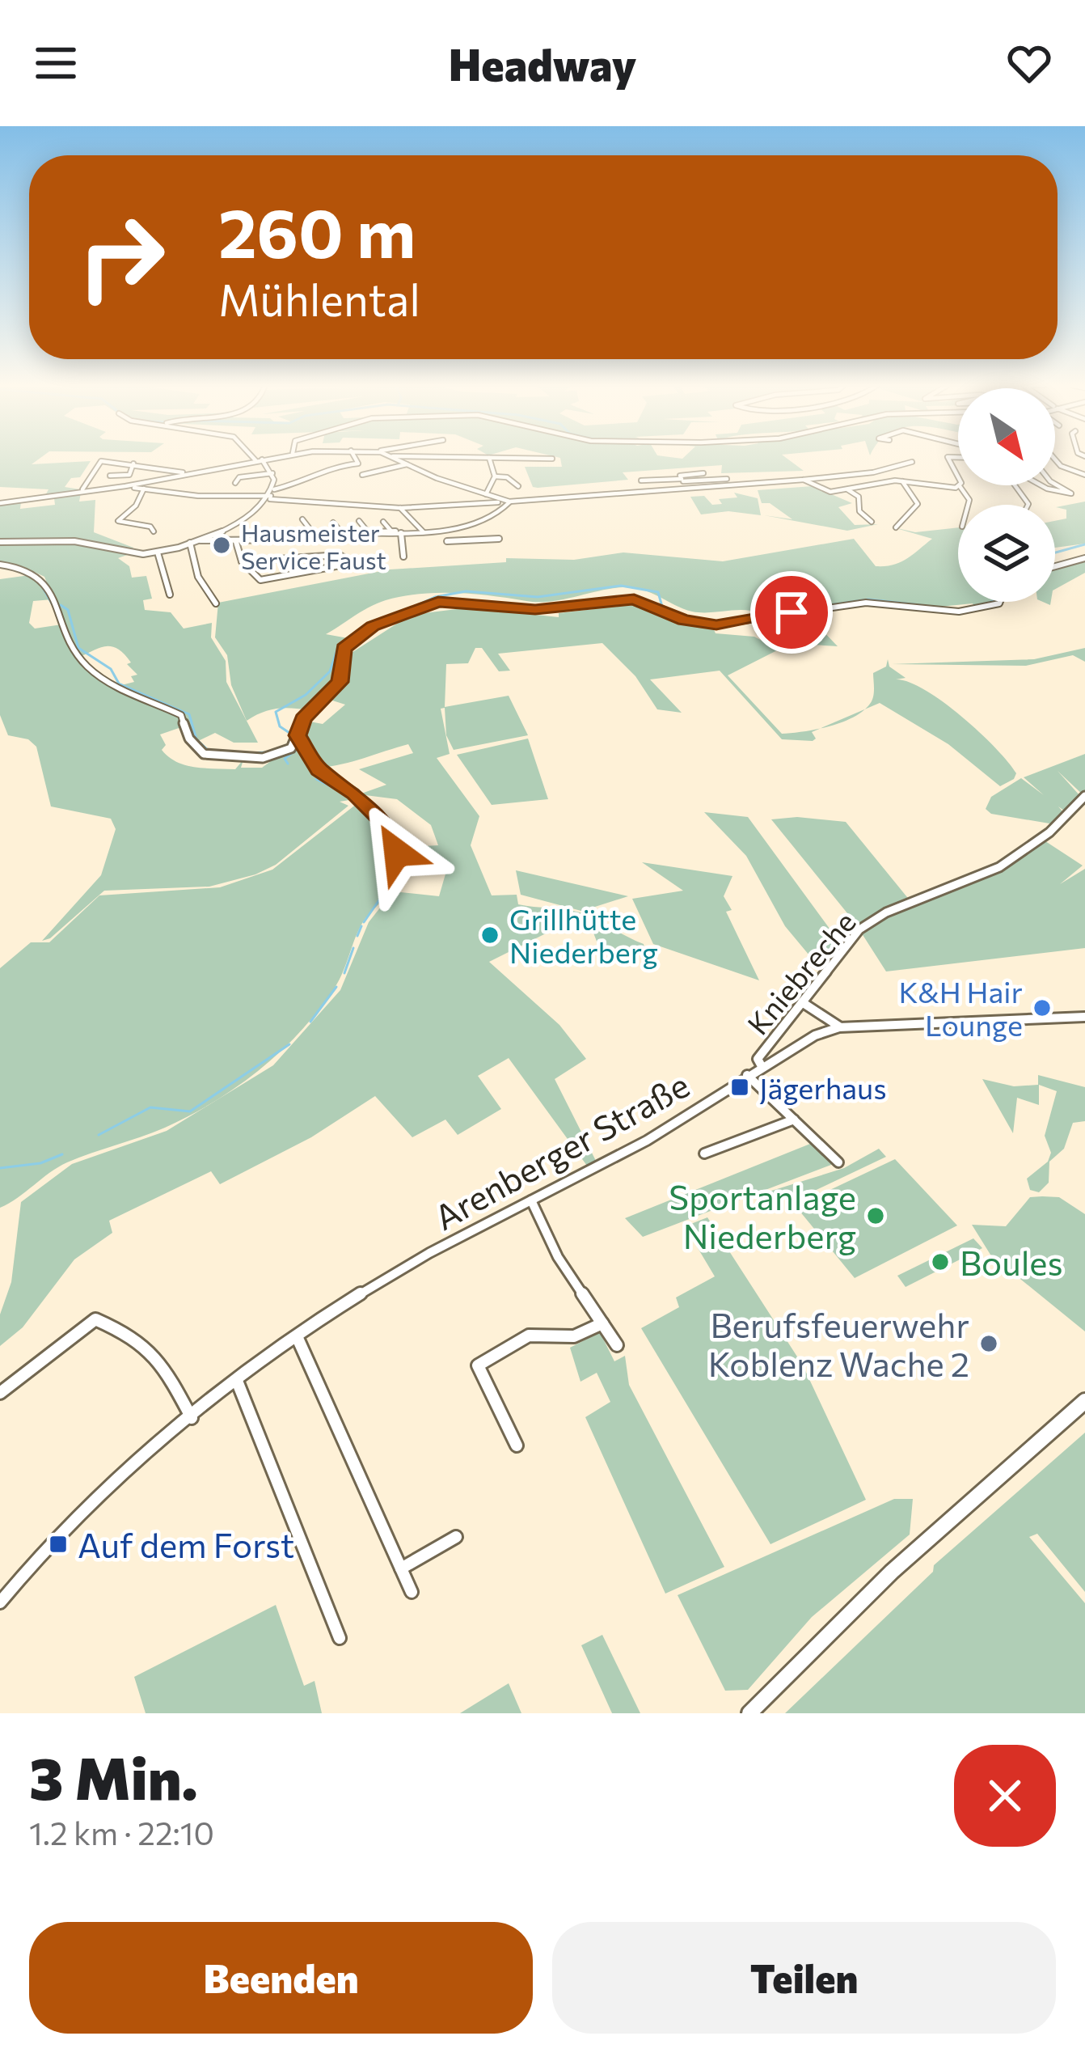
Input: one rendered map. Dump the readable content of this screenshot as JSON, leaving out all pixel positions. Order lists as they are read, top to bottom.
{
  "streets": {
    "street": ["Kniebreche", "Arenberger Straße"]
  },
  "crossings": [
    ["Kniebreche", "Arenberger Straße"]
  ],
  "places": {
    "other": [
      "Hausmeister Service Faust",
      "Grillhütte Niederberg",
      "K&H Hair Lounge",
      "Sportanlage Niederberg",
      "Boules",
      "Berufsfeuerwehr Koblenz Wache 2"
    ],
    "transit": ["Jägerhaus", "Auf dem Forst"]
  },
  "north": "bottom right",
  "page": {
    "header": "Headway",
    "turn": ["260 m", "Mühlental"],
    "heading": ["3 Min.", "1.2 km · 22:10"],
    "buttons": ["Beenden", "Teilen"]
  }
}
